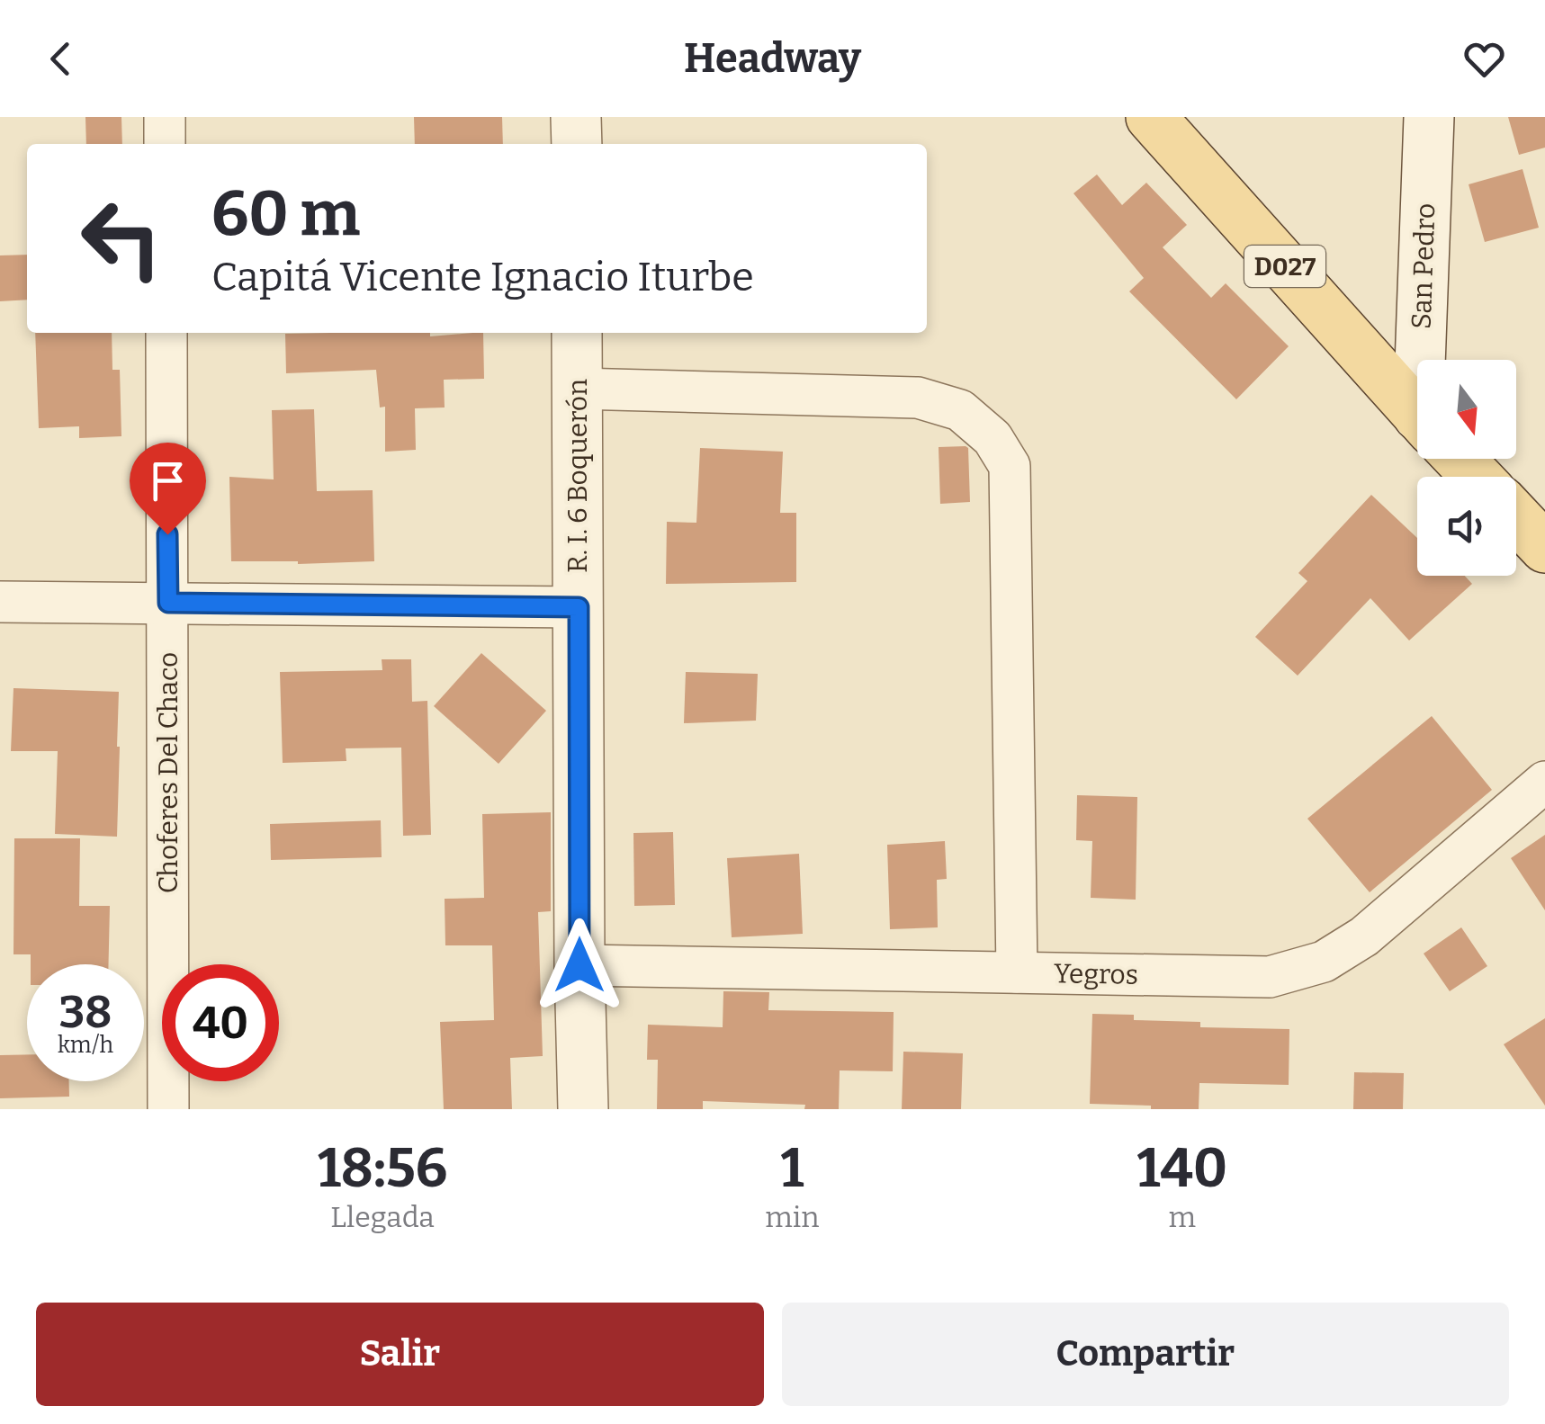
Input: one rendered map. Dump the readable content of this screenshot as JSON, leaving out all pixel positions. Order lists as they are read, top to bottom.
{
  "streets": {
    "main road": ["D027"],
    "street": [
      "San Pedro",
      "R. I. 6 Boquerón",
      "Choferes Del Chaco",
      "Yegros"
    ]
  },
  "crossings": [
    ["R. I. 6 Boquerón", "Yegros"]
  ],
  "north": "bottom",
  "page": {
    "header": "Headway",
    "turn": ["60 m", "Capitá Vicente Ignacio Iturbe"],
    "speed": "38 km/h",
    "limit": "40",
    "eta": [
      "18:56",
      "Llegada",
      "1",
      "min",
      "140",
      "m"
    ],
    "buttons": ["Salir", "Compartir"]
  }
}
